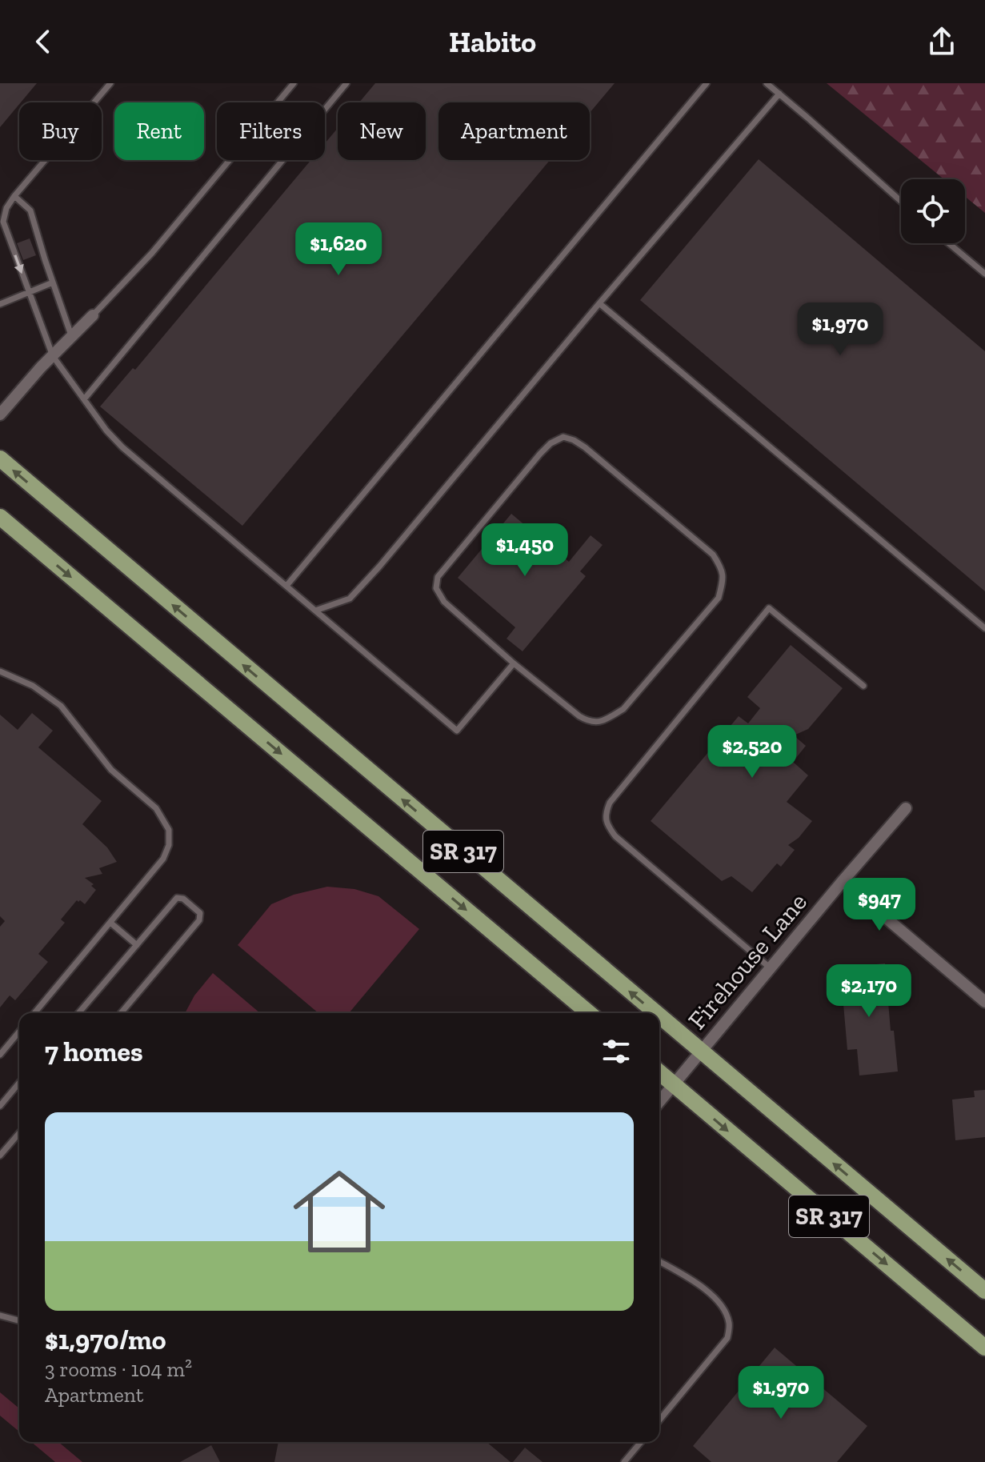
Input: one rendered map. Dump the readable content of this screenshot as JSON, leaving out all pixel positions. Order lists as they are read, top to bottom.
{
  "streets": {
    "main road": ["SR 317"],
    "street": ["Firehouse Lane"]
  },
  "crossings": [
    ["SR 317", "Firehouse Lane"]
  ],
  "page": {
    "header": "Habito",
    "chip": [
      "Buy",
      "Rent",
      "Filters",
      "New",
      "Apartment"
    ],
    "price": [
      "$1,620",
      "$1,970",
      "$1,450",
      "$2,520",
      "$947",
      "$2,170",
      "$1,970"
    ],
    "heading": "7 homes",
    "list": [
      {
        "name": "$1,970/mo",
        "note": "3 rooms · 104 m² · Apartment"
      }
    ]
  }
}
